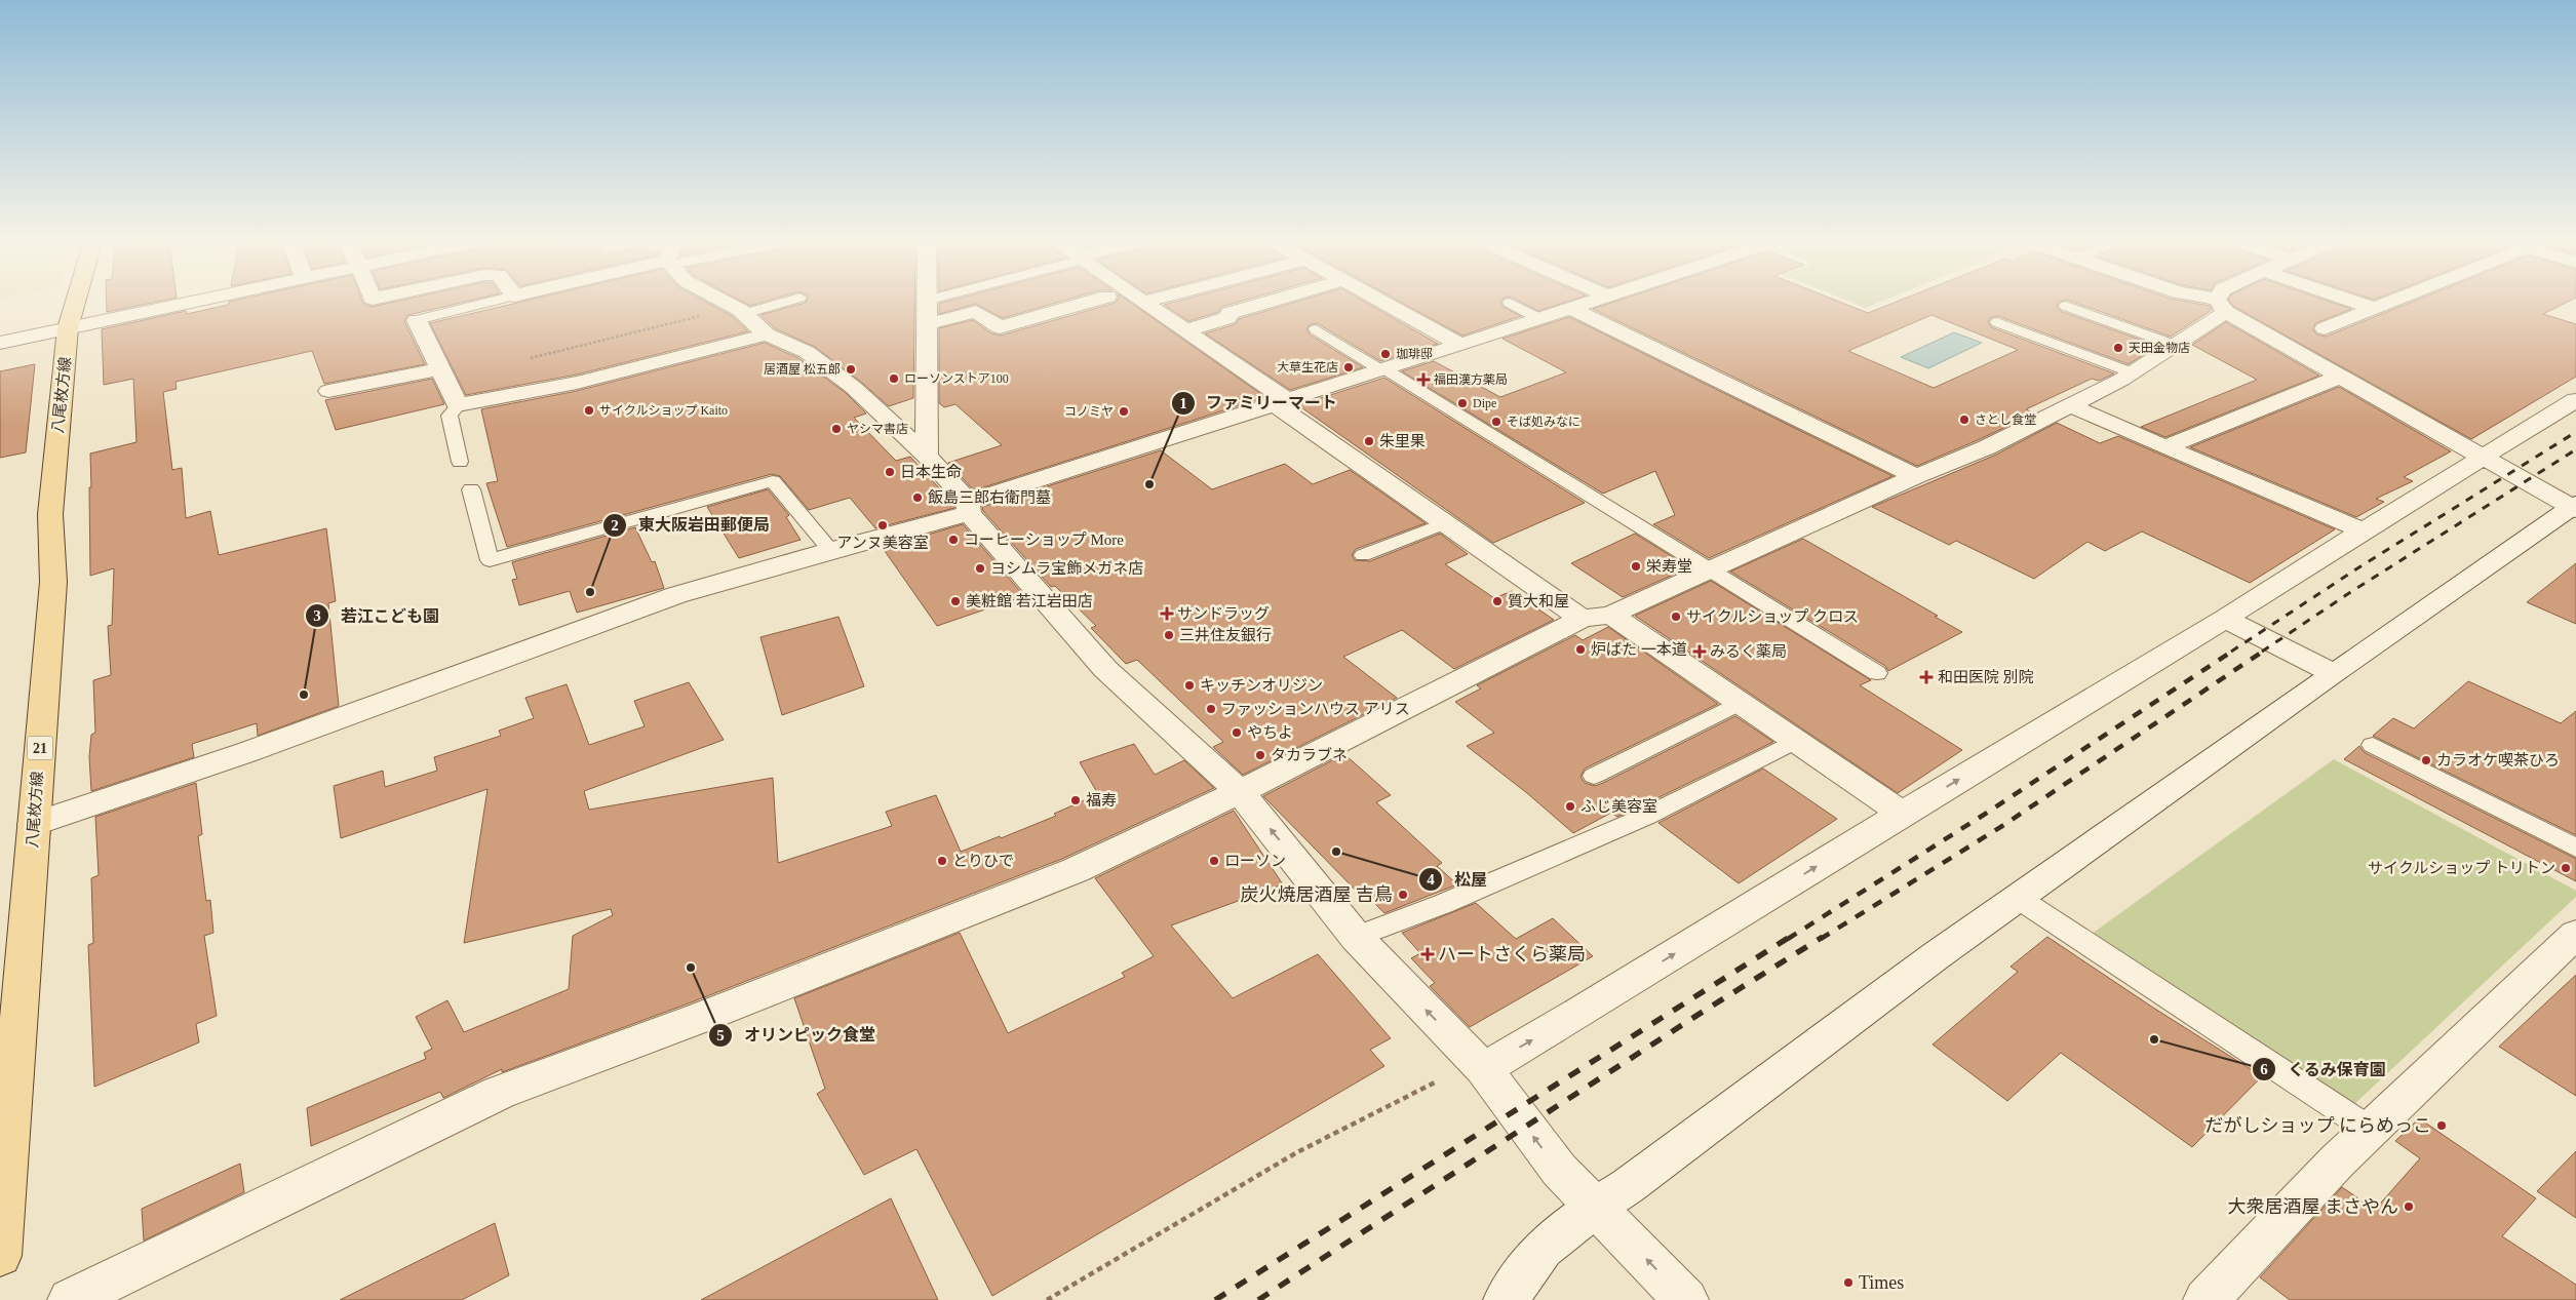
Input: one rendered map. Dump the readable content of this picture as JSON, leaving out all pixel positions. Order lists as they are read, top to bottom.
{
  "streets": {
    "main road": ["八尾枚方線", "21"]
  },
  "places": {
    "other": [
      "天田金物店",
      "珈琲邸",
      "大草生花店",
      "居酒屋 松五郎",
      "ローソンストア100",
      "Dipe",
      "サイクルショップ Kaito",
      "コノミヤ",
      "さとし食堂",
      "そば処みなに",
      "ヤシマ書店",
      "朱里果",
      "日本生命",
      "ファミリーマート",
      "飯島三郎右衛門墓",
      "アンヌ美容室",
      "コーヒーショップ More",
      "栄寿堂",
      "ヨシムラ宝飾メガネ店",
      "東大阪岩田郵便局",
      "美粧館 若江岩田店",
      "質大和屋",
      "サイクルショップ クロス",
      "三井住友銀行",
      "炉ばた 一本道",
      "キッチンオリジン",
      "若江こども園",
      "ファッションハウス アリス",
      "やちよ",
      "タカラブネ",
      "カラオケ喫茶ひろ",
      "福寿",
      "ふじ美容室",
      "松屋",
      "とりひで",
      "ローソン",
      "サイクルショップ トリトン",
      "炭火焼居酒屋 吉鳥",
      "オリンピック食堂",
      "くるみ保育園",
      "だがしショップ にらめっこ",
      "大衆居酒屋 まさやん",
      "Times"
    ],
    "health": [
      "福田漢方薬局",
      "サンドラッグ",
      "みるく薬局",
      "和田医院 別院",
      "ハートさくら薬局"
    ]
  }
}
